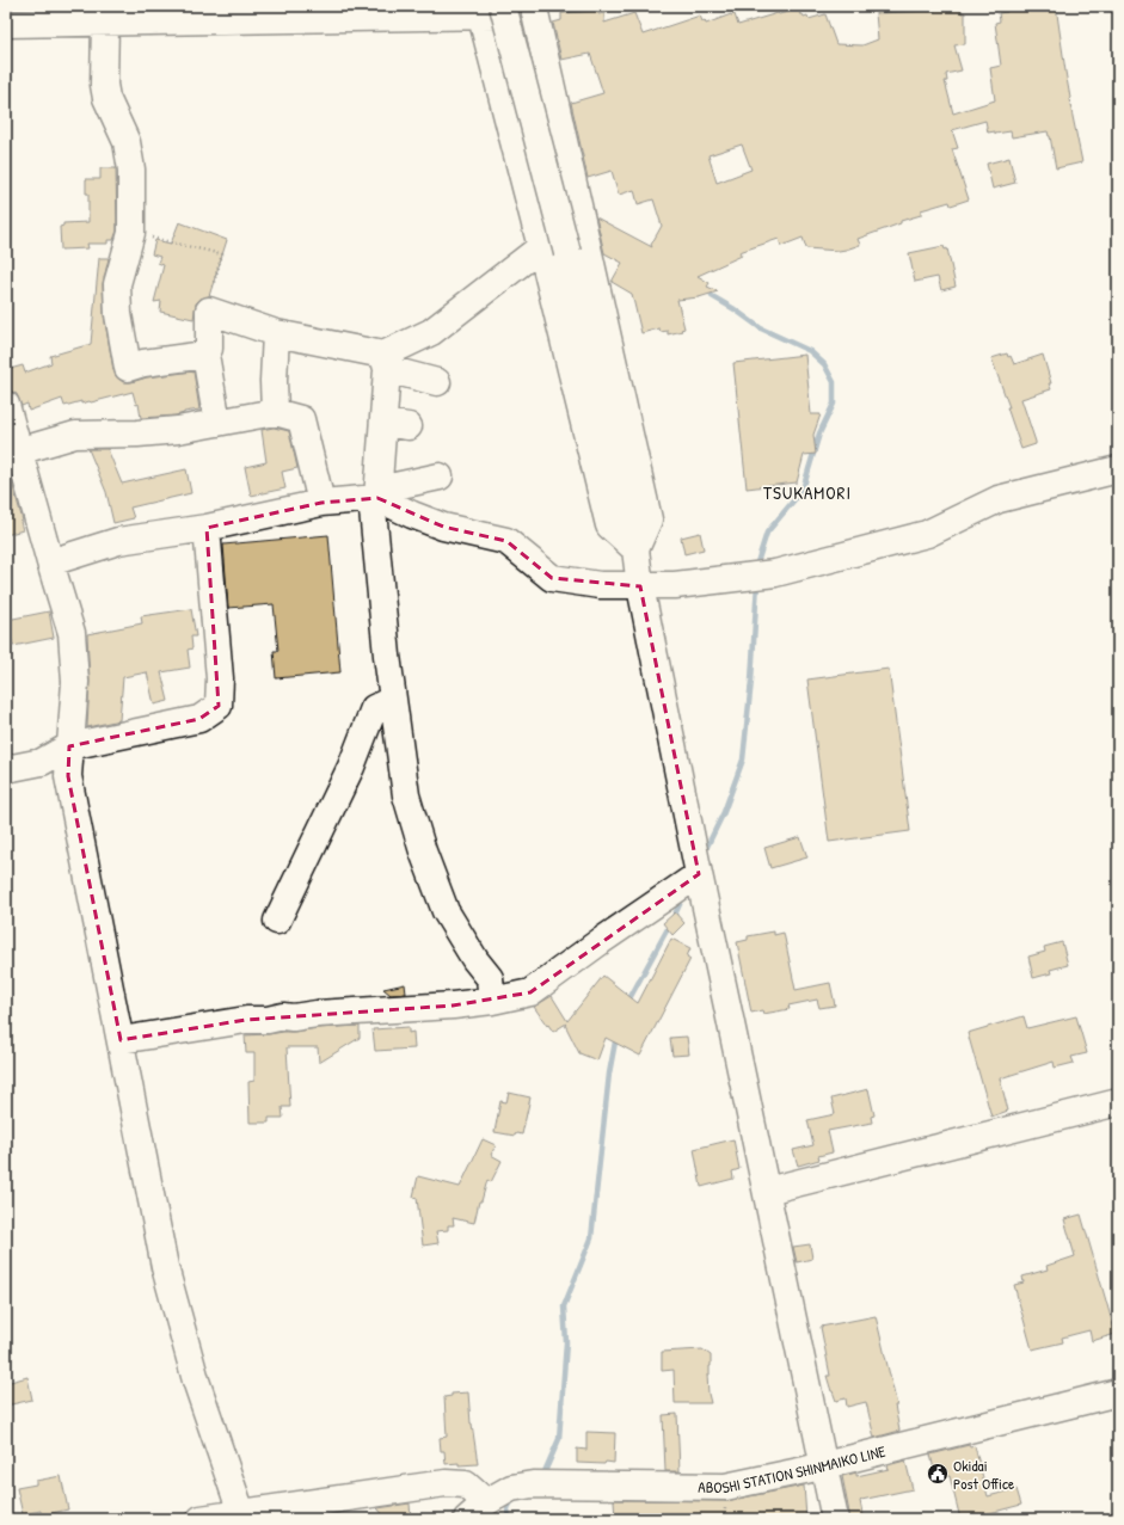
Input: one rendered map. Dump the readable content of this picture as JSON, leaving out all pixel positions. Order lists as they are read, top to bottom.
{
  "streets": {
    "street": ["ABOSHI STATION SHINMAIKO LINE"]
  },
  "districts": ["TSUKAMORI"],
  "places": {
    "public building": ["Okidai Post Office"]
  }
}
